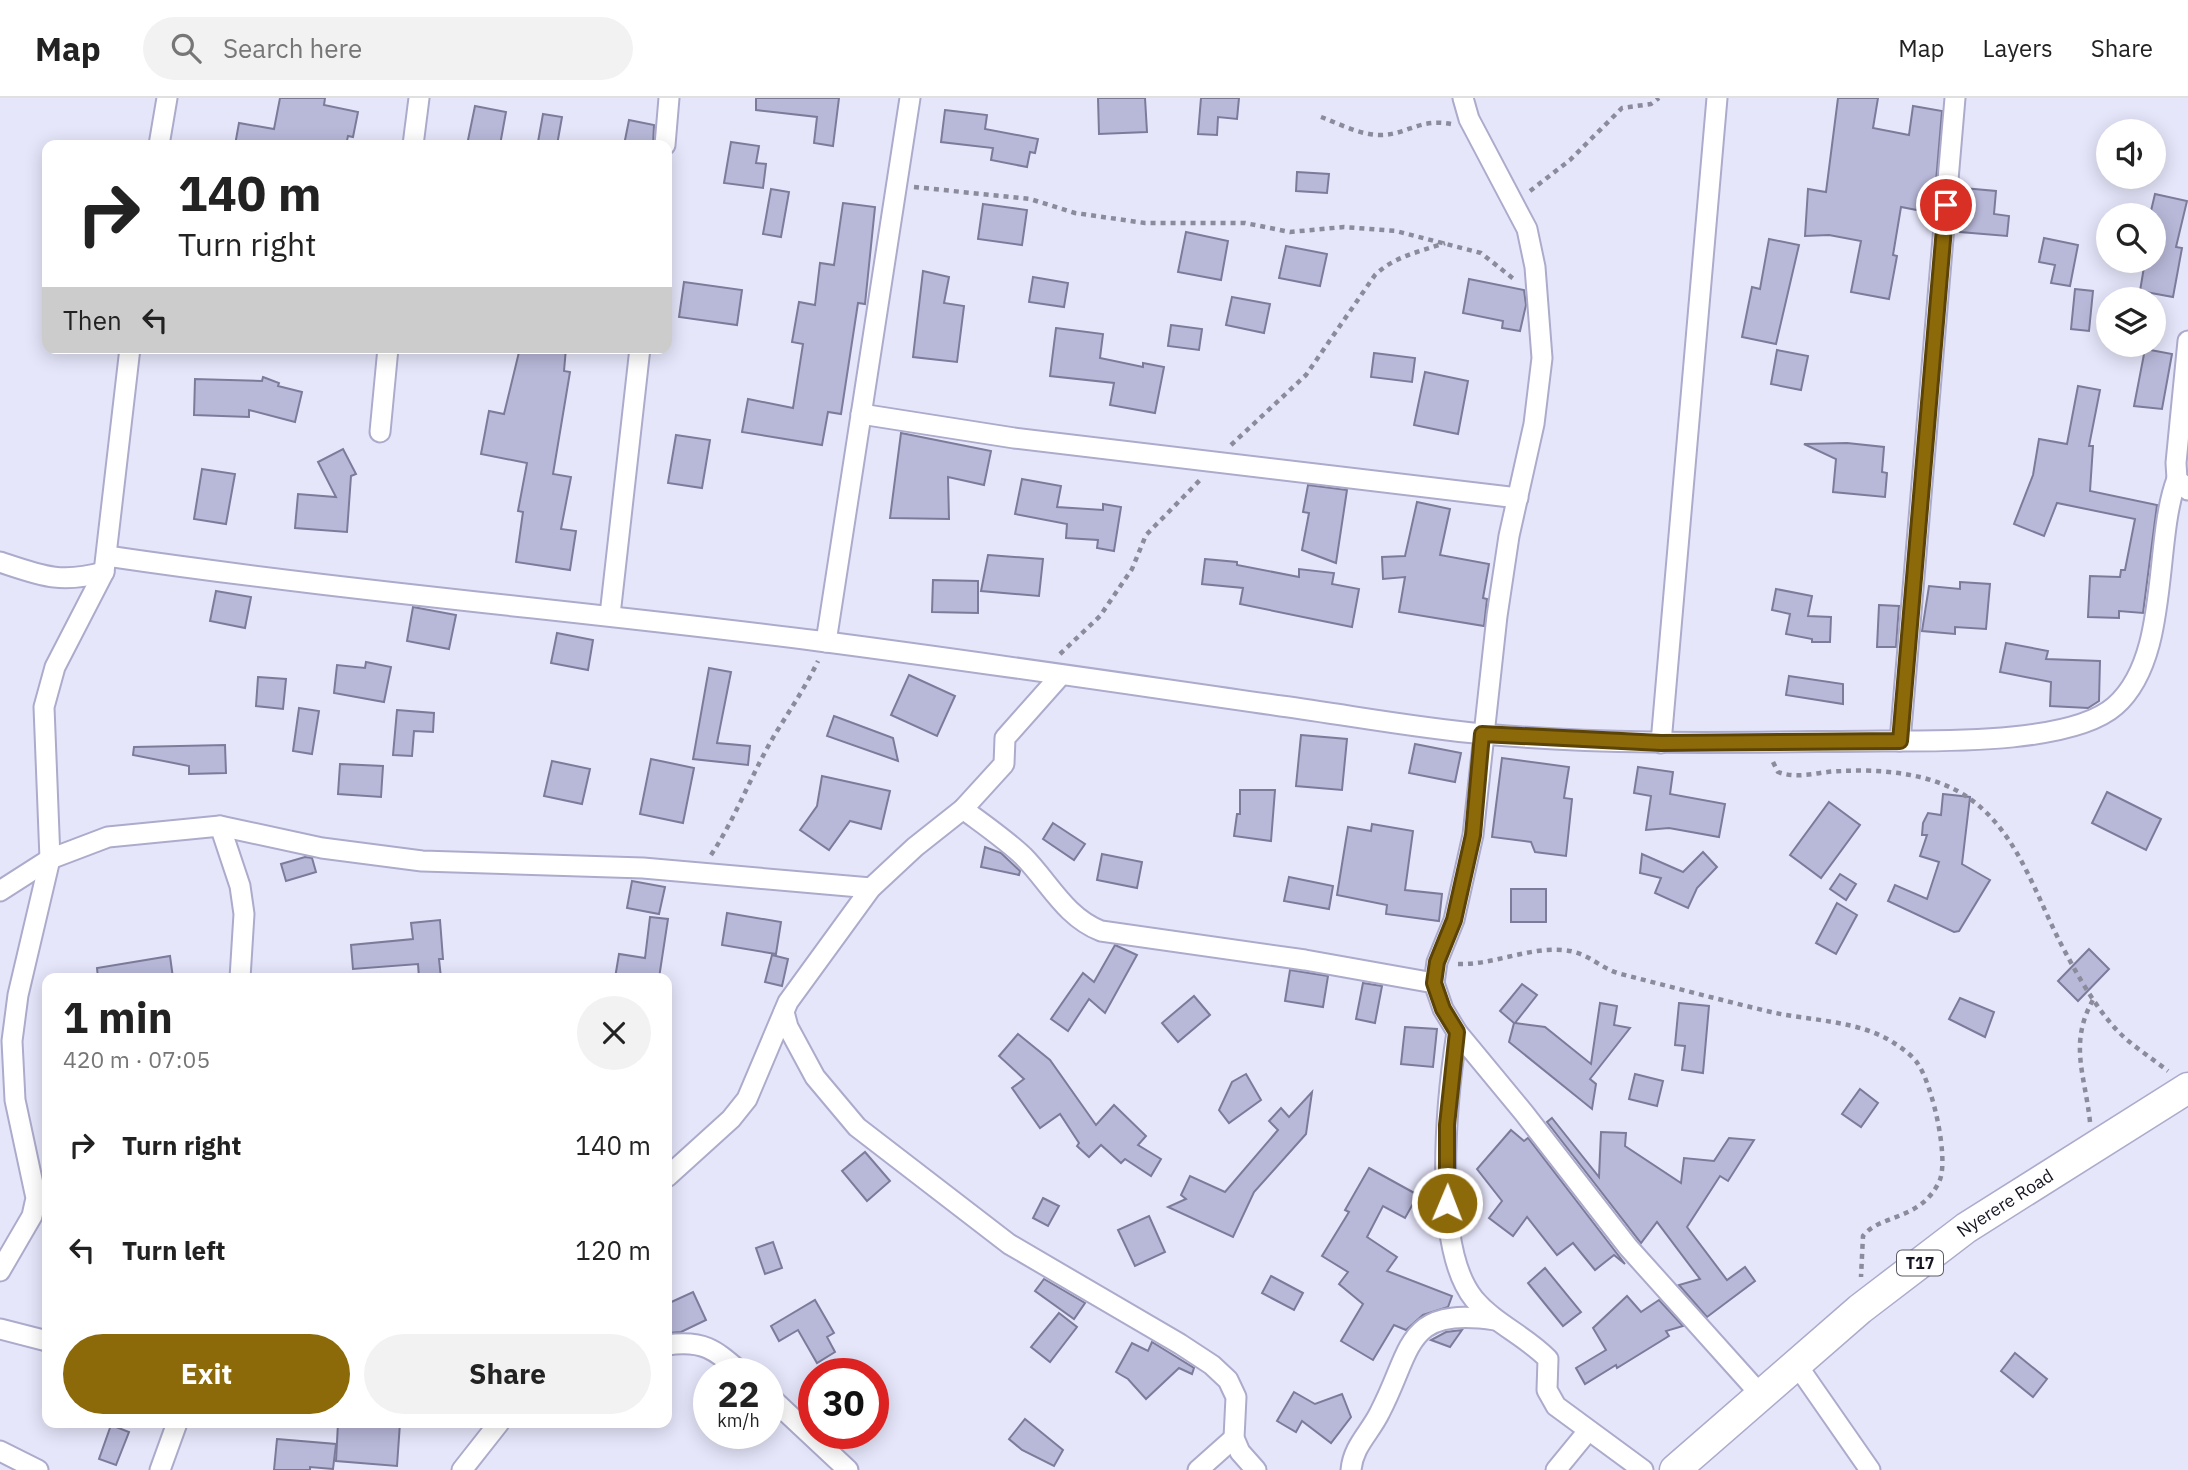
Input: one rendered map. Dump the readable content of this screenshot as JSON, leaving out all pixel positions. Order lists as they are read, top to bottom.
{
  "streets": {
    "main road": ["Nyerere Road", "T17"]
  },
  "page": {
    "header": "Map",
    "search": "Search here",
    "nav": ["Map", "Layers", "Share"],
    "turn": ["140 m", "Turn right"],
    "then": "Then",
    "heading": ["1 min", "420 m · 07:05"],
    "list": [
      {
        "name": "Turn right",
        "value": "140 m"
      },
      {
        "name": "Turn left",
        "value": "120 m"
      }
    ],
    "buttons": ["Exit", "Share"],
    "speed": "22 km/h",
    "limit": "30"
  }
}
